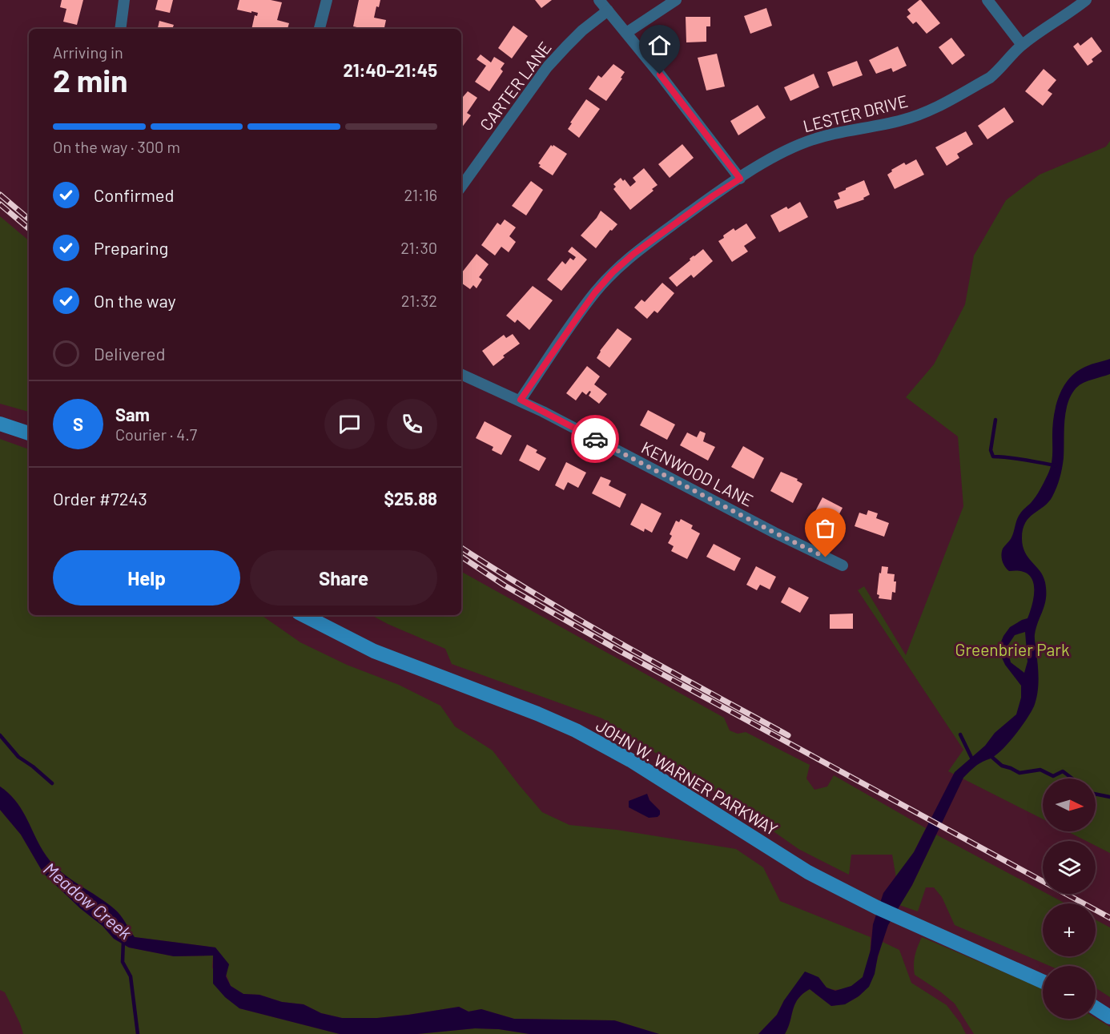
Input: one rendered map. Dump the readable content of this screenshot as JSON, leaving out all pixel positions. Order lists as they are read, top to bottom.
{
  "streets": {
    "main road": ["JOHN W. WARNER PARKWAY"],
    "street": ["CARTER LANE", "LESTER DRIVE", "KENWOOD LANE"]
  },
  "crossings": [
    ["LESTER DRIVE", "KENWOOD LANE"]
  ],
  "water": ["Meadow Creek"],
  "parks": ["Greenbrier Park"],
  "north": "right",
  "page": {
    "heading": ["2 min", "Arriving in", "21:40–21:45"],
    "panel": [
      "Sam",
      "Courier · 4.7",
      "Order #7243",
      "$25.88"
    ],
    "bar": "On the way · 300 m",
    "list": [
      ["Confirmed", "21:16"],
      ["Preparing", "21:30"],
      ["On the way", "21:32"],
      "Delivered"
    ],
    "round": "S",
    "buttons": ["Help", "Share"],
    "map_buttons": ["+", "−"]
  }
}
